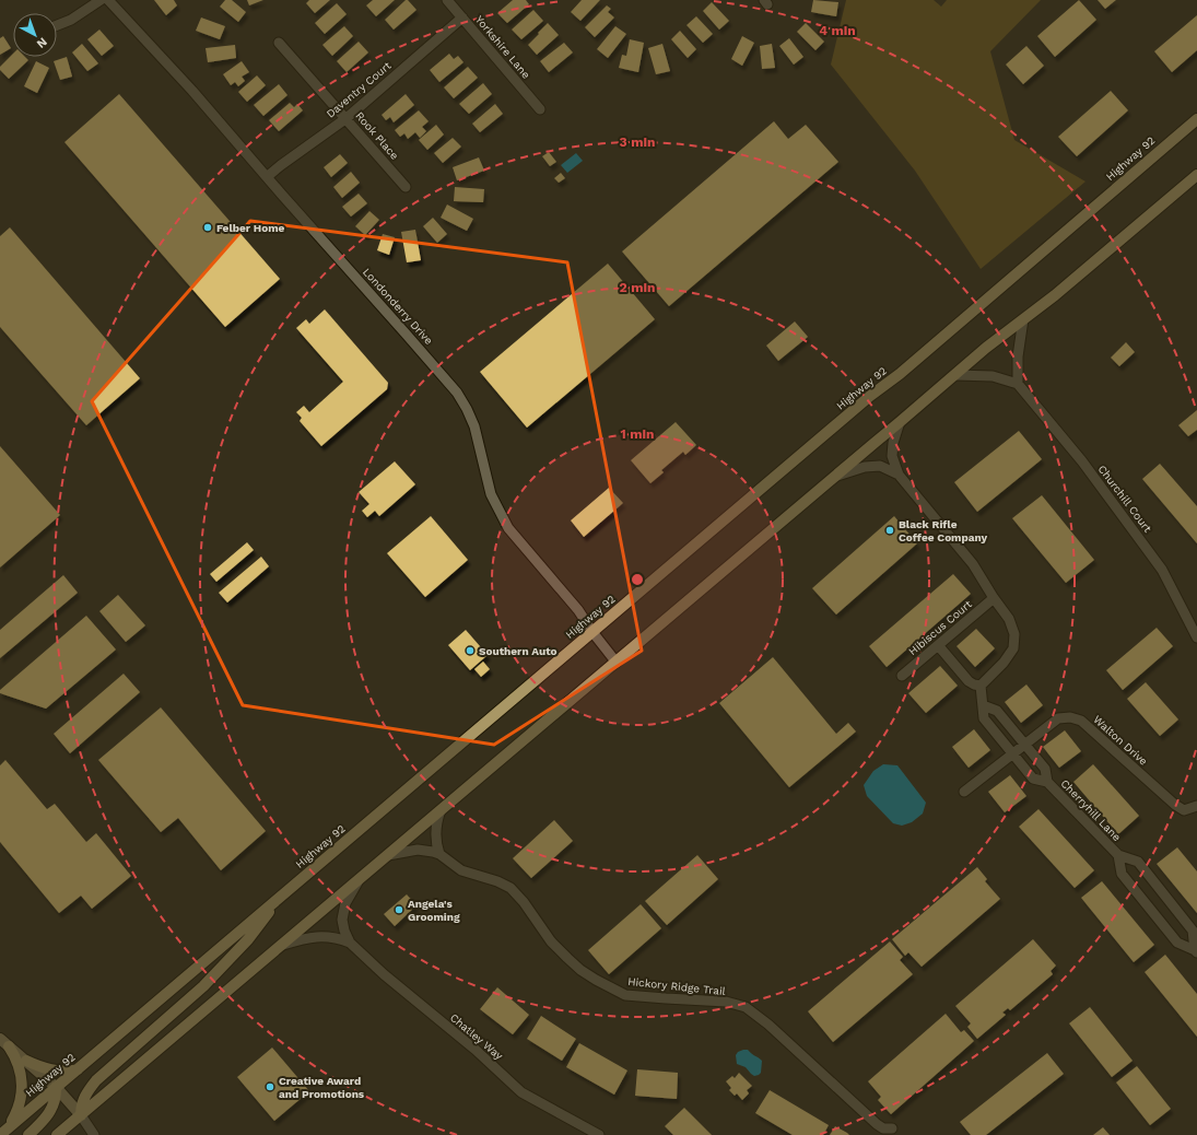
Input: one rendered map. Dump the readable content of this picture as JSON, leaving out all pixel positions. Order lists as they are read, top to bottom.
{
  "streets": {
    "main road": ["Highway 92"],
    "street": [
      "Yorkshire Lane",
      "Daventry Court",
      "Rook Place",
      "Londonderry Drive",
      "Churchill Court",
      "Hibiscus Court",
      "Walton Drive",
      "Cherryhill Lane",
      "Hickory Ridge Trail",
      "Chatley Way"
    ]
  },
  "crossings": [
    ["Yorkshire Lane", "Daventry Court"],
    ["Daventry Court", "Rook Place"],
    ["Daventry Court", "Londonderry Drive"],
    ["Highway 92", "Londonderry Drive"],
    ["Walton Drive", "Cherryhill Lane"]
  ],
  "places": [
    "Felber Home",
    "Black Rifle Coffee Company",
    "Southern Auto",
    "Angela's Grooming",
    "Creative Award and Promotions"
  ],
  "north": "bottom right",
  "rings": [
    "4 min",
    "3 min",
    "2 min",
    "1 min"
  ]
}
